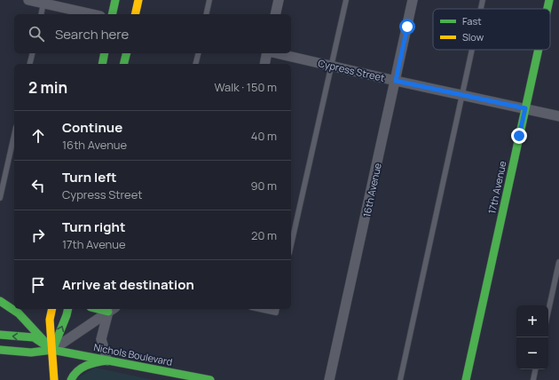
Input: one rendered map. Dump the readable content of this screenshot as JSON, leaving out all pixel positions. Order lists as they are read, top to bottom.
{
  "streets": {
    "main road": ["17th Avenue", "Nichols Boulevard"],
    "street": ["Cypress Street", "16th Avenue"]
  },
  "crossings": [
    ["Cypress Street", "17th Avenue"],
    ["Cypress Street", "16th Avenue"]
  ],
  "legend": ["Fast", "Slow"],
  "page": {
    "search": "Search here",
    "heading": ["2 min", "Walk · 150 m"],
    "list": [
      ["Continue", "16th Avenue", "40 m"],
      ["Turn left", "Cypress Street", "90 m"],
      ["Turn right", "17th Avenue", "20 m"],
      "Arrive at destination"
    ],
    "map_buttons": ["+", "−"]
  }
}
